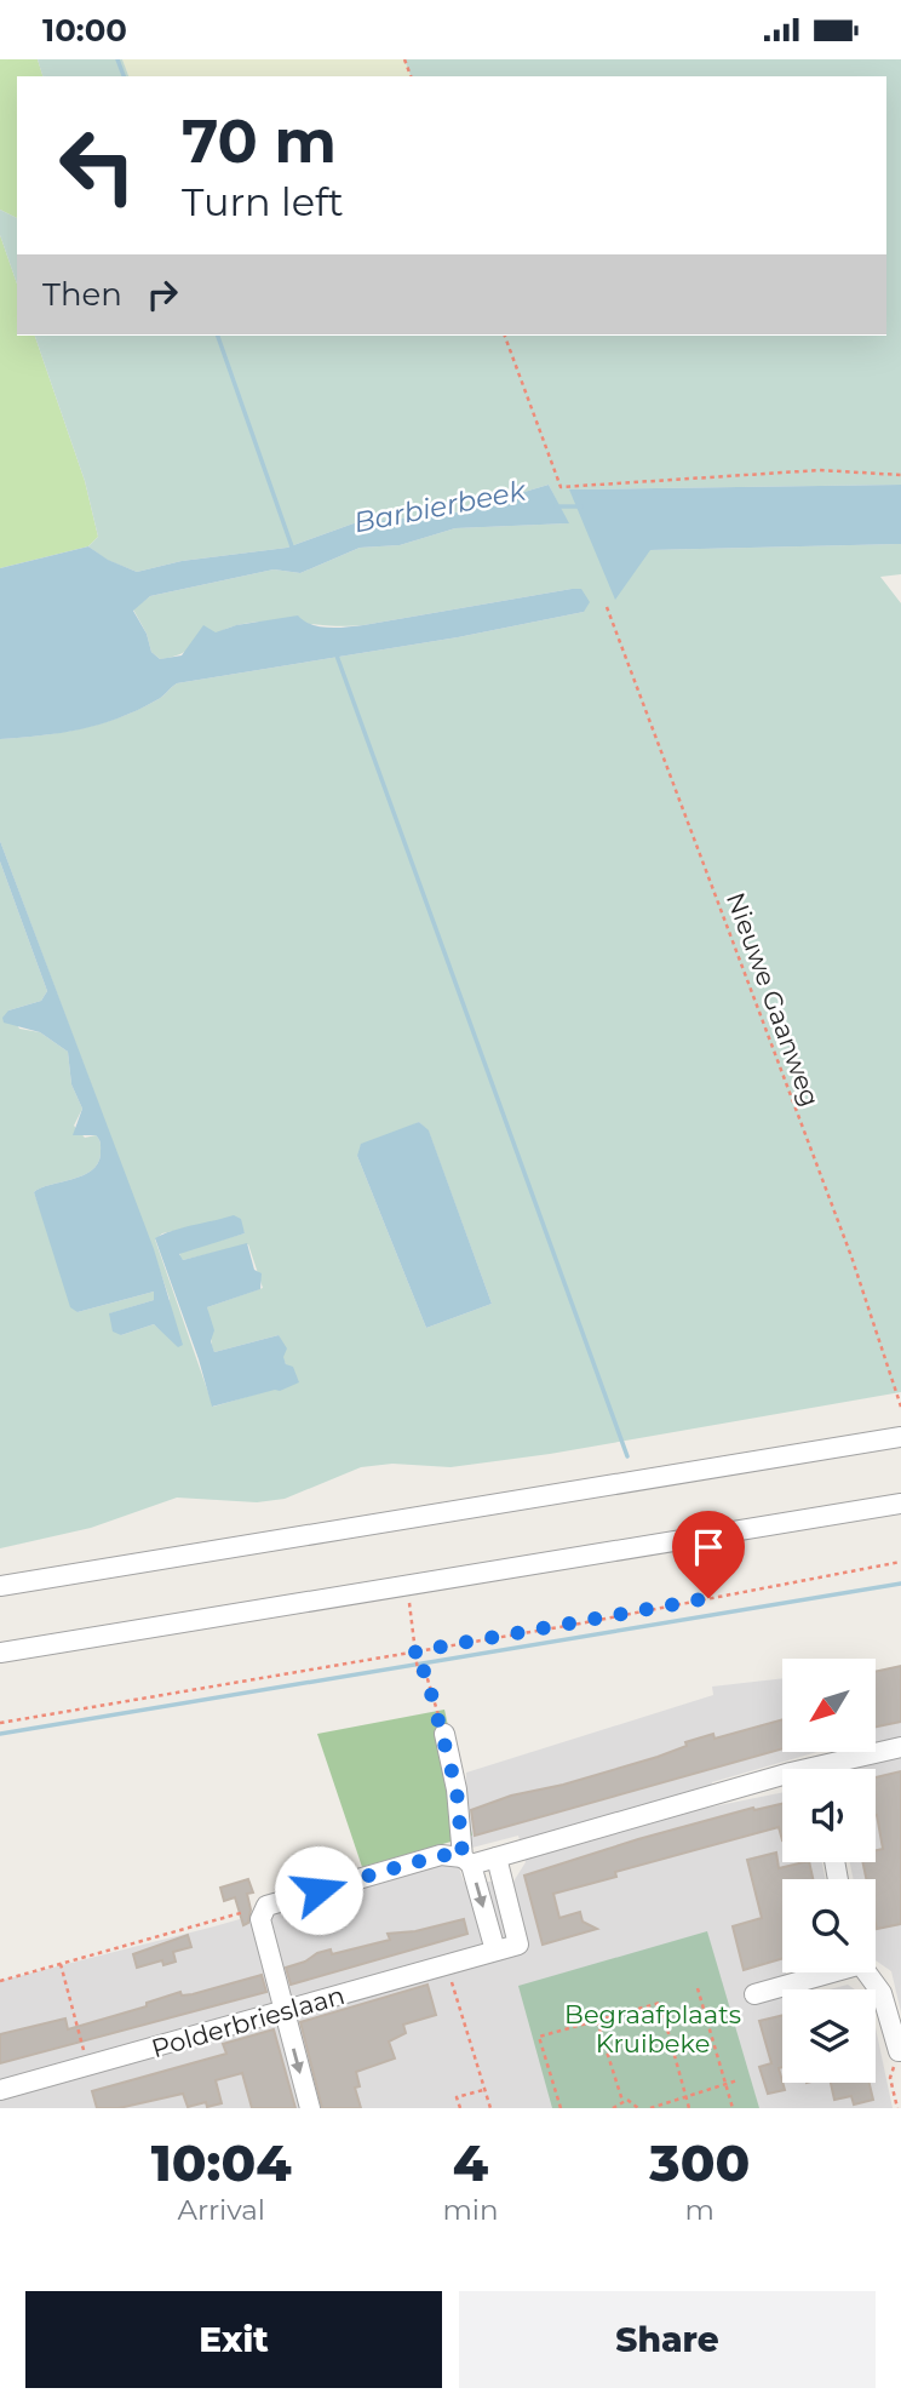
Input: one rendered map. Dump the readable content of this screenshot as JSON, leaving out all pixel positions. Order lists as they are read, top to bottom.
{
  "streets": {
    "street": ["Polderbrieslaan"],
    "path": ["Nieuwe Gaanweg"]
  },
  "water": ["Barbierbeek"],
  "parks": ["Begraafplaats Kruibeke"],
  "north": "bottom left",
  "page": {
    "status": "10:00",
    "turn": ["70 m", "Turn left"],
    "then": "Then",
    "eta": [
      "10:04",
      "Arrival",
      "4",
      "min",
      "300",
      "m"
    ],
    "buttons": ["Exit", "Share"]
  }
}
